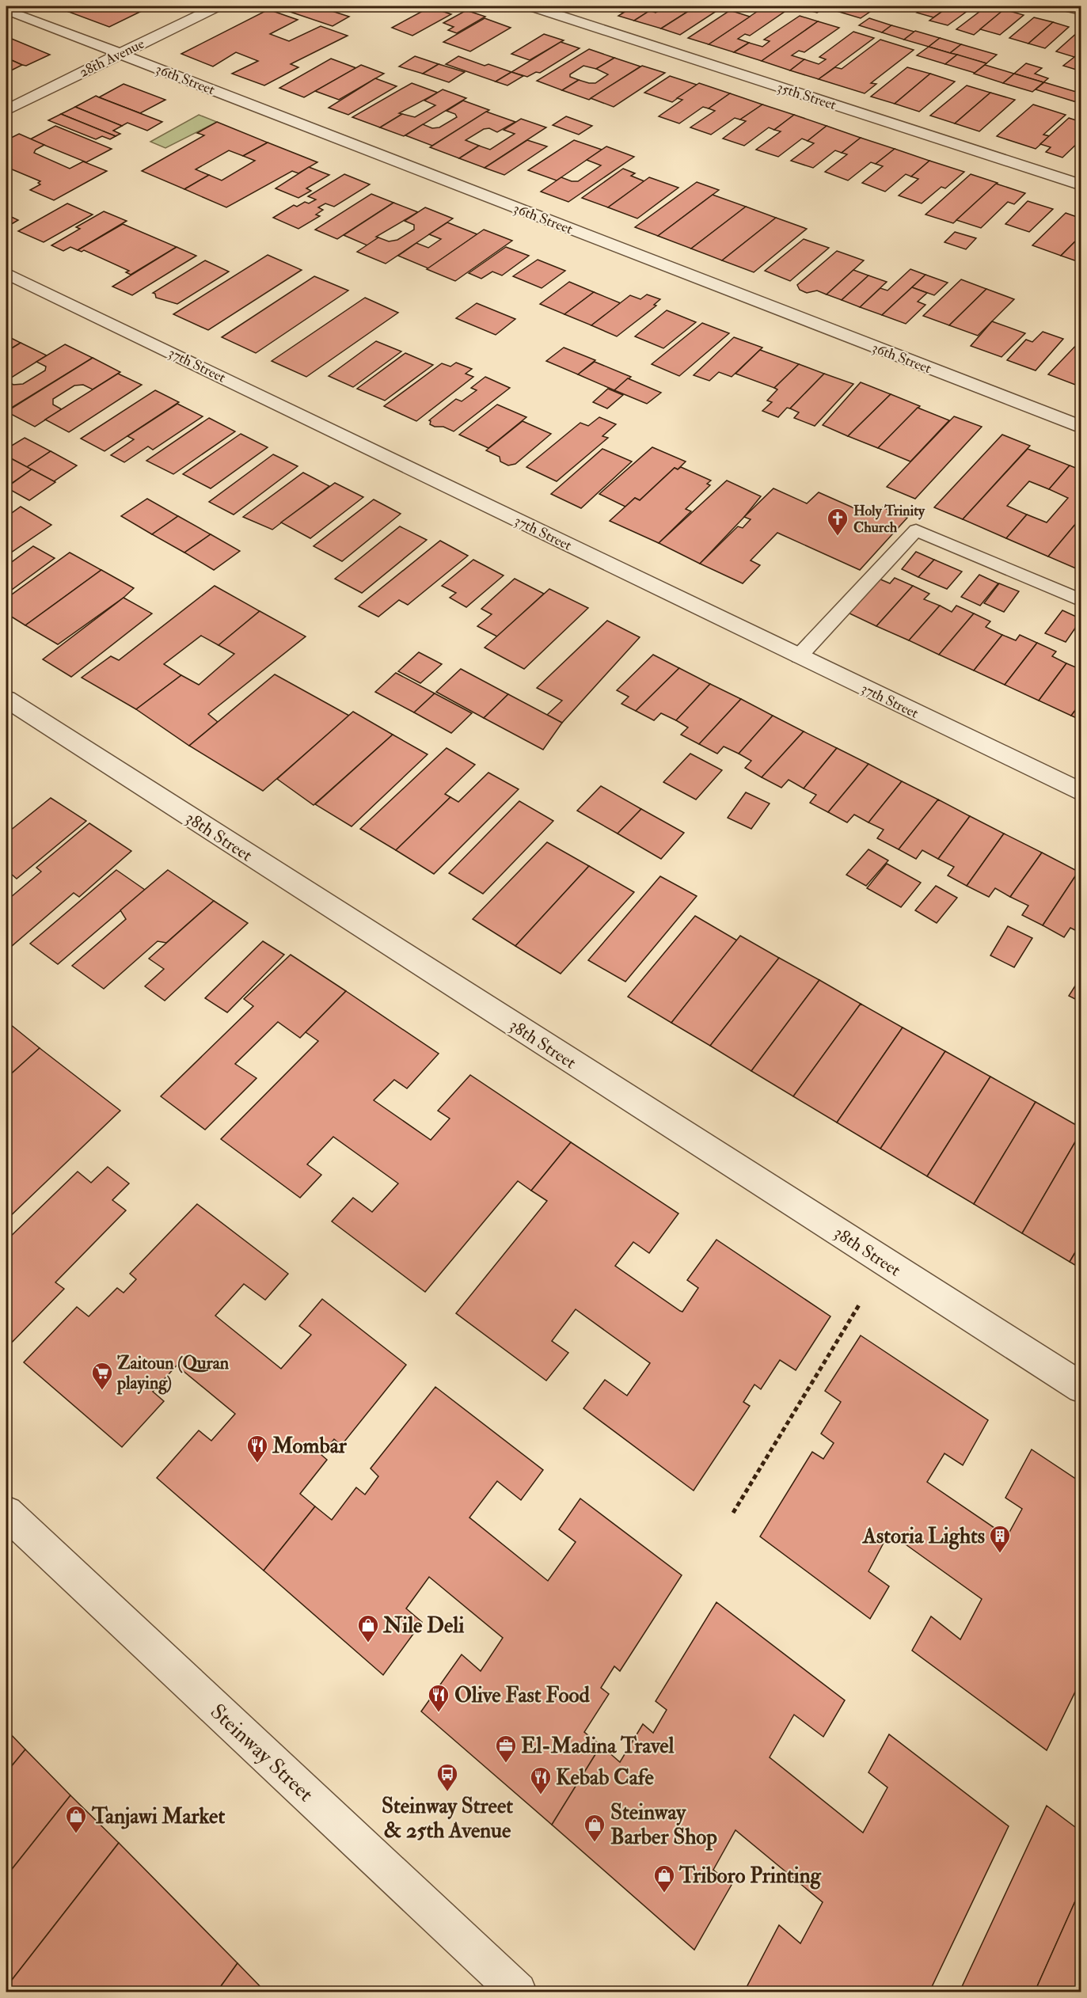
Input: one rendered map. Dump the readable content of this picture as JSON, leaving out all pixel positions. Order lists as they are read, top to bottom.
{
  "streets": {
    "street": [
      "28th Avenue",
      "36th Street",
      "35th Street",
      "37th Street",
      "38th Street",
      "Steinway Street"
    ]
  },
  "crossings": [
    ["28th Avenue", "36th Street"]
  ],
  "places": {
    "church": ["Holy Trinity Church"],
    "supermarket": ["Zaitoun (Quran playing)"],
    "restaurant": ["Mombar", "Olive Fast Food", "Kebab Cafe"],
    "building": ["Astoria Lights"],
    "shop": [
      "Nile Deli",
      "Tanjawi Market",
      "Steinway Barber Shop",
      "Triboro Printing"
    ],
    "office": ["El-Madina Travel"],
    "bus stop": ["Steinway Street & 25th Avenue"]
  }
}
